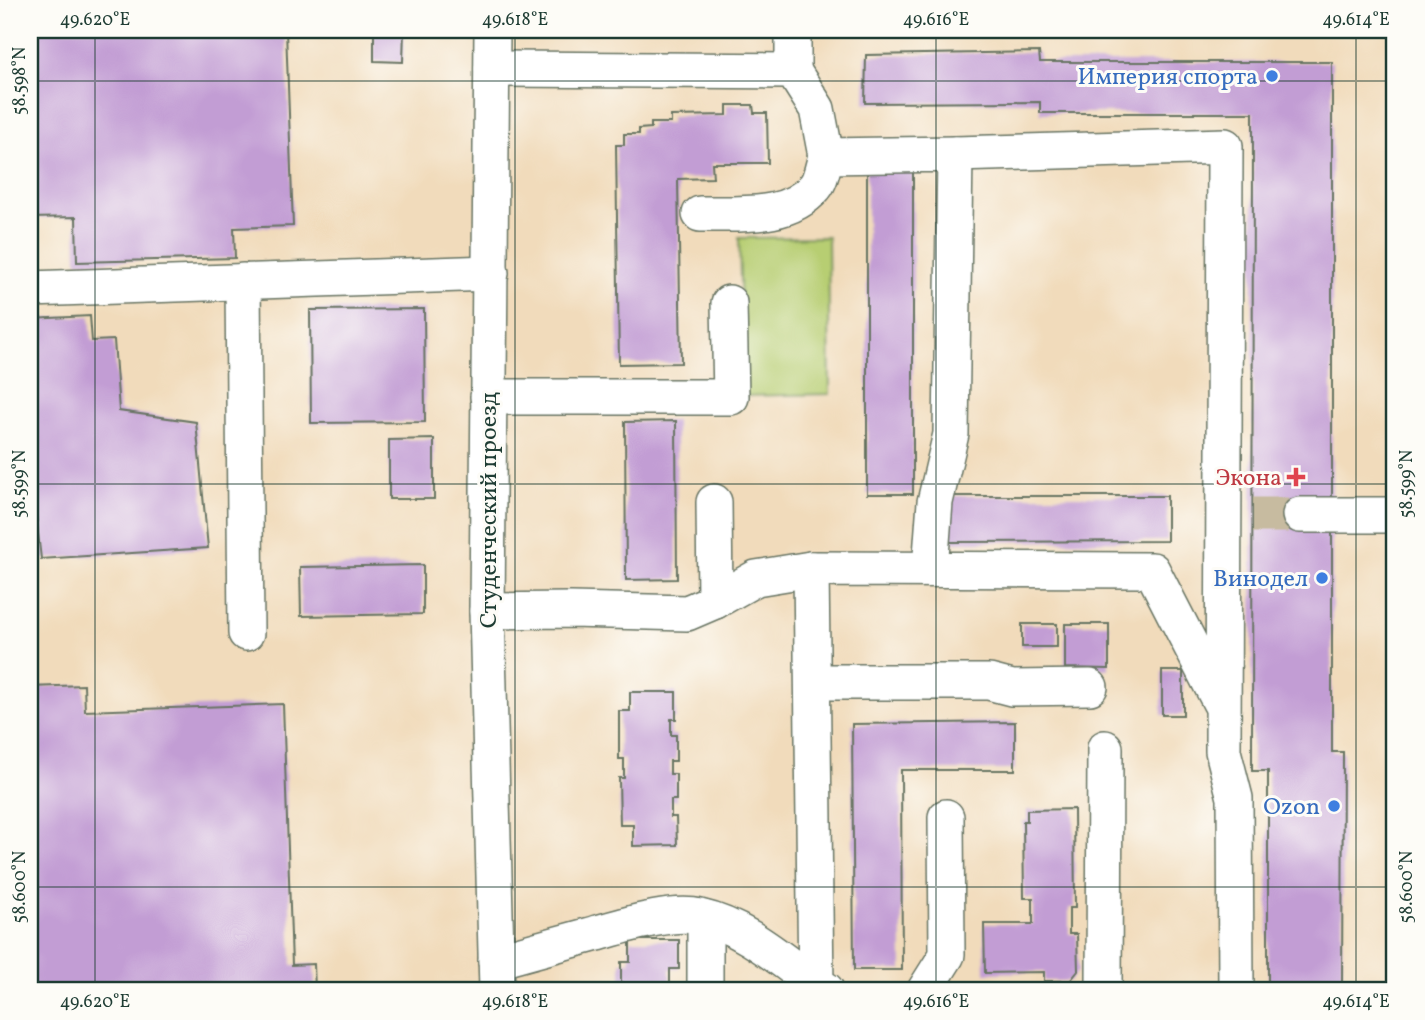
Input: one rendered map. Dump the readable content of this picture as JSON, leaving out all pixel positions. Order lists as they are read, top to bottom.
{
  "streets": {
    "street": ["Студенческий проезд"]
  },
  "places": {
    "other": ["Империя спорта", "Винодел", "Ozon"],
    "health": ["Экона"]
  },
  "coordinates": [
    "49.620°E",
    "49.618°E",
    "49.616°E",
    "49.614°E",
    "58.598°N",
    "58.599°N",
    "58.600°N"
  ]
}
